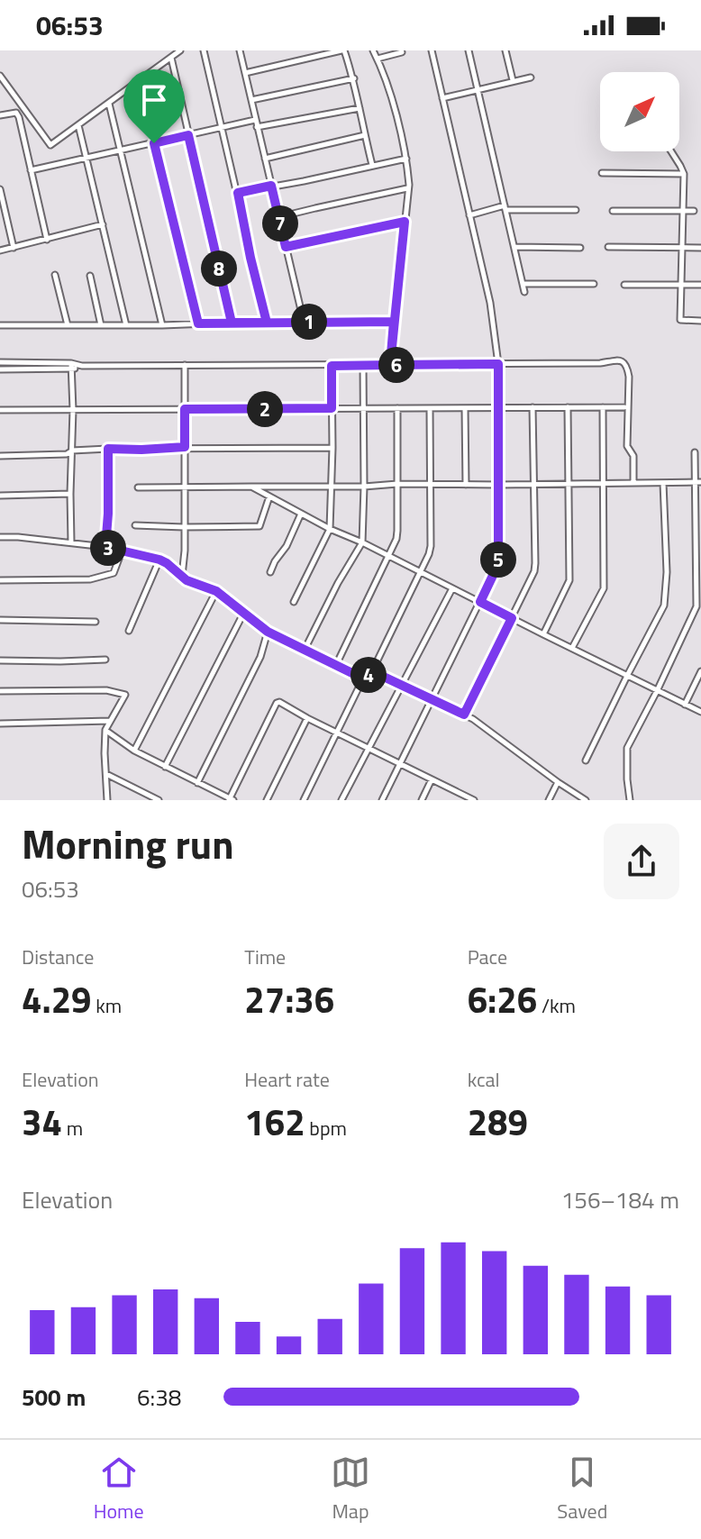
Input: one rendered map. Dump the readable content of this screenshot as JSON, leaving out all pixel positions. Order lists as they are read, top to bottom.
{
  "north": "top right",
  "page": {
    "status": "06:53",
    "pins": [
      "7",
      "8",
      "1",
      "6",
      "2",
      "3",
      "5",
      "4"
    ],
    "heading": ["Morning run", "06:53"],
    "stats": [
      ["Distance", "4.29 km"],
      ["Time", "27:36"],
      ["Pace", "6:26 /km"],
      ["Elevation", "34 m"],
      ["Heart rate", "162 bpm"],
      ["kcal", "289"]
    ],
    "chart": ["Elevation", "156–184 m"],
    "list": [
      {
        "name": "500 m",
        "note": "6:38"
      }
    ],
    "tabs": ["Home", "Map", "Saved"]
  }
}
